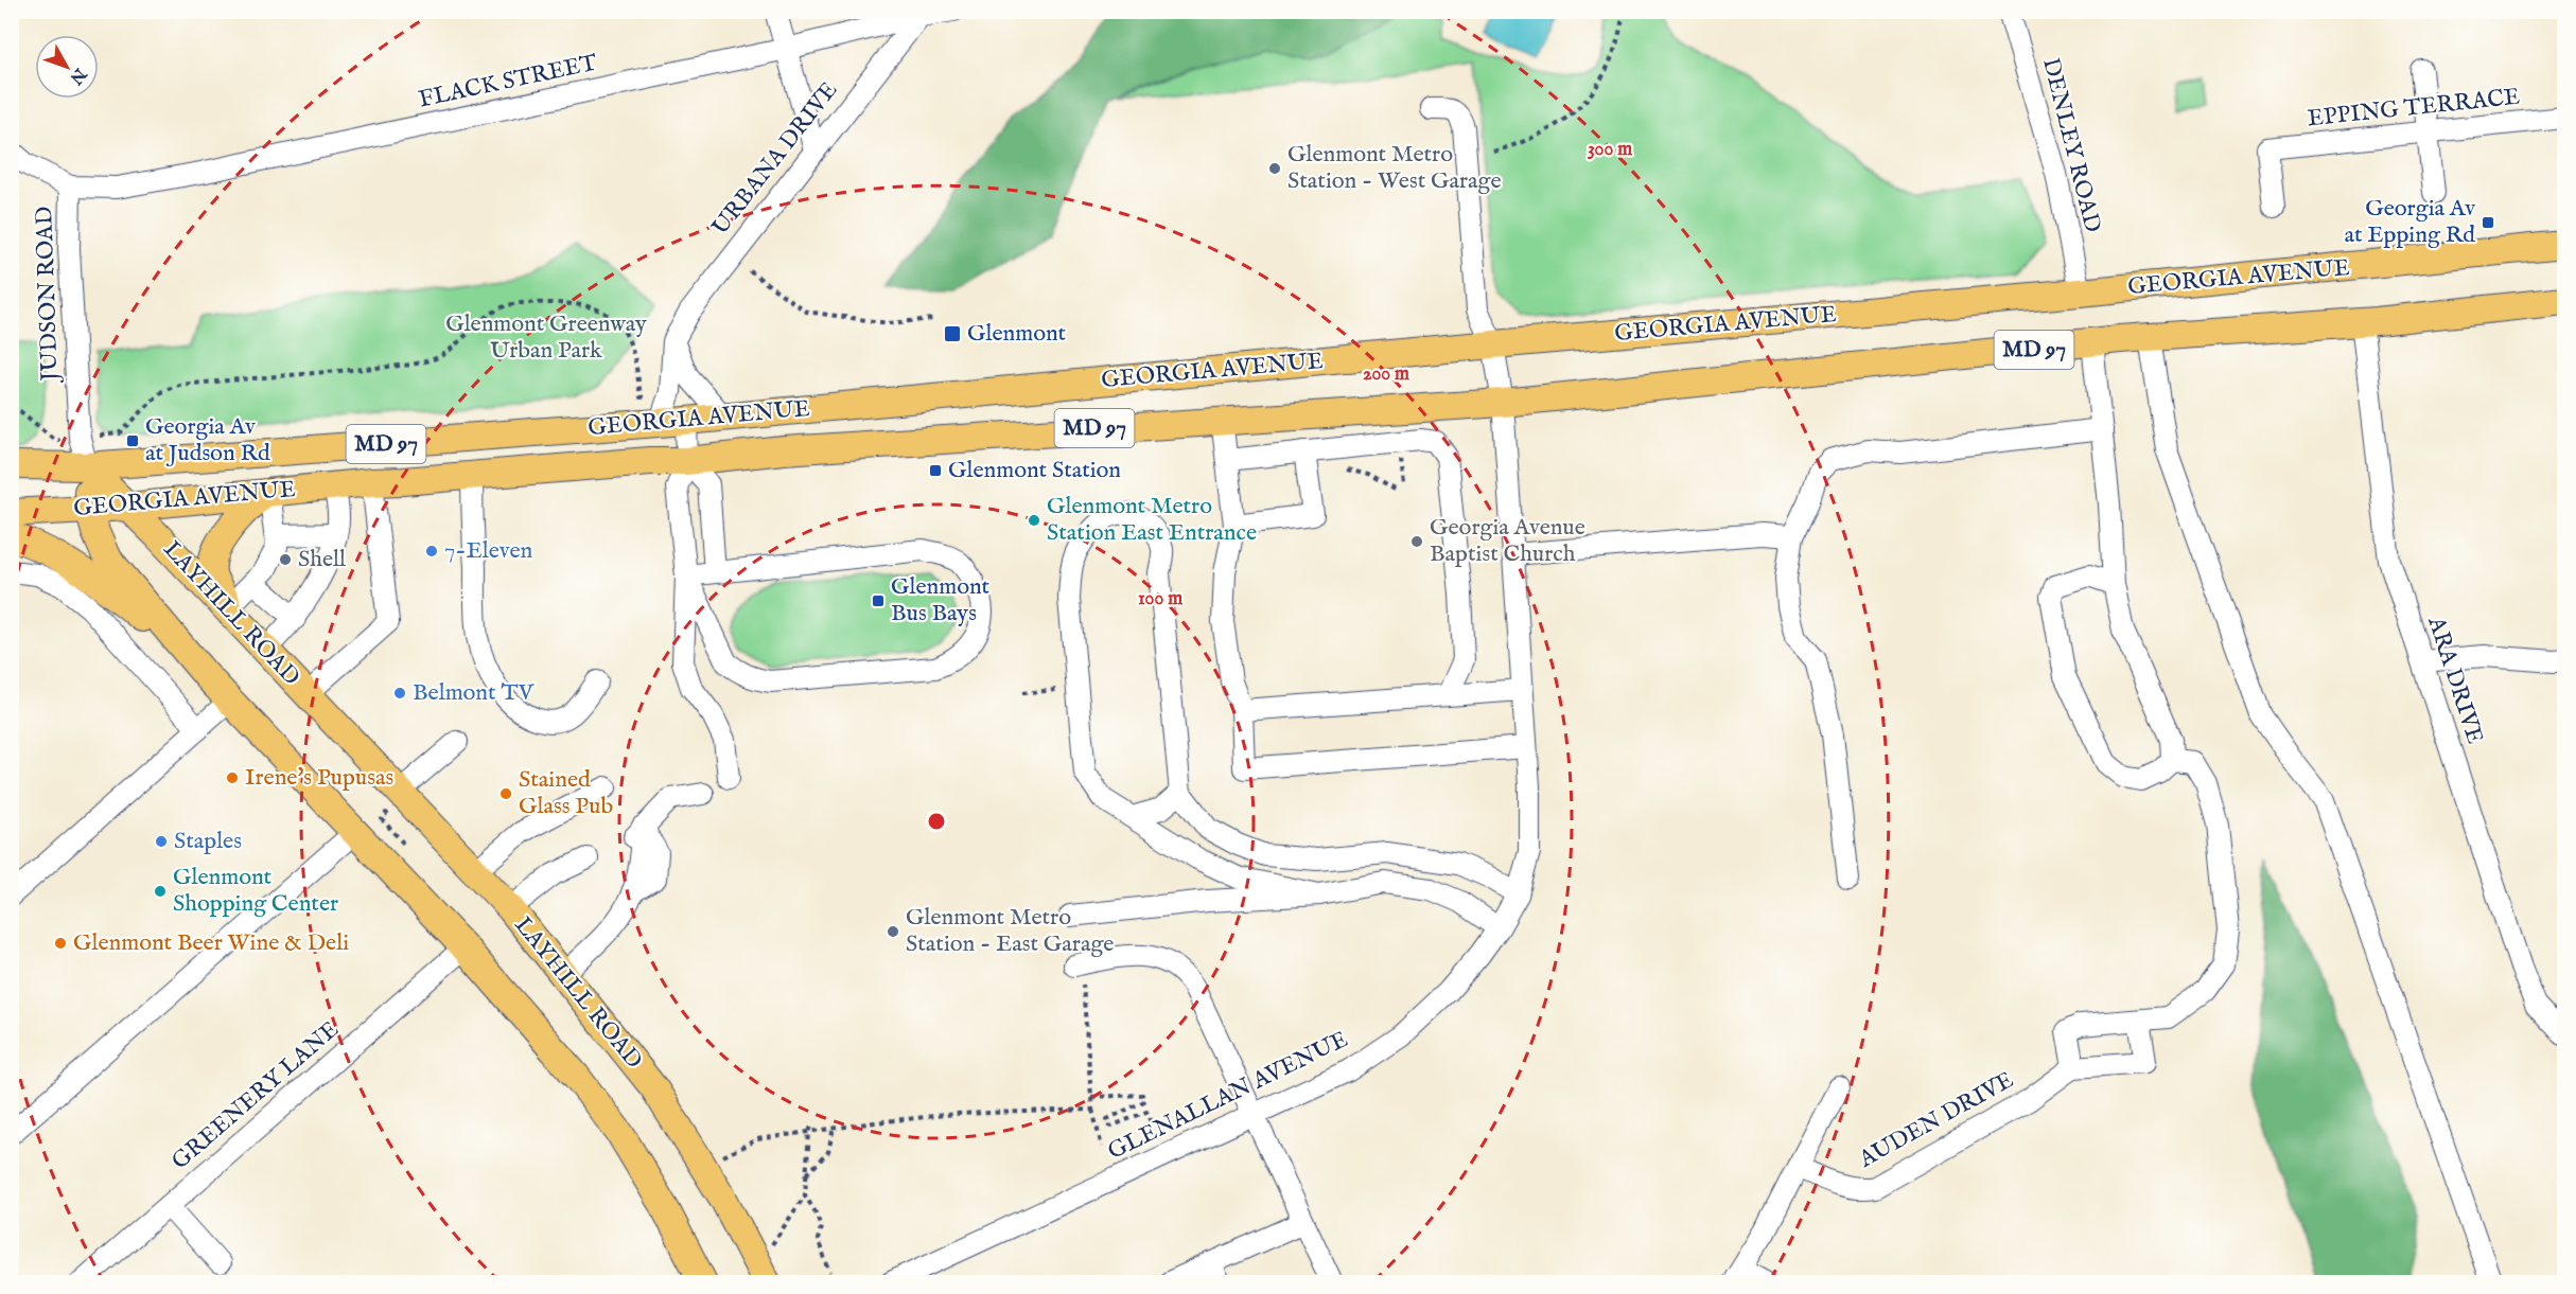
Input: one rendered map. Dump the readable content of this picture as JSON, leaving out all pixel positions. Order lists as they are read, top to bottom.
{
  "streets": {
    "main road": ["GEORGIA AVENUE", "MD 97", "LAYHILL ROAD"],
    "street": [
      "FLACK STREET",
      "EPPING TERRACE",
      "DENLEY ROAD",
      "URBANA DRIVE",
      "JUDSON ROAD",
      "ARA DRIVE",
      "GREENERY LANE",
      "GLENALLAN AVENUE",
      "AUDEN DRIVE"
    ]
  },
  "crossings": [
    ["FLACK STREET", "URBANA DRIVE"],
    ["FLACK STREET", "JUDSON ROAD"],
    ["DENLEY ROAD", "GEORGIA AVENUE"],
    ["URBANA DRIVE", "GEORGIA AVENUE"],
    ["GEORGIA AVENUE", "JUDSON ROAD"],
    ["GEORGIA AVENUE", "LAYHILL ROAD"],
    ["GEORGIA AVENUE", "ARA DRIVE"],
    ["GEORGIA AVENUE", "GLENALLAN AVENUE"],
    ["JUDSON ROAD", "LAYHILL ROAD"]
  ],
  "parks": ["Glenmont Greenway Urban Park"],
  "places": {
    "other": [
      "Glenmont Metro Station - West Garage",
      "Glenmont Metro Station East Entrance",
      "Georgia Avenue Baptist Church",
      "7-Eleven",
      "Shell",
      "Belmont TV",
      "Irene's Pupusas",
      "Stained Glass Pub",
      "Staples",
      "Glenmont Shopping Center",
      "Glenmont Metro Station - East Garage",
      "Glenmont Beer Wine & Deli"
    ],
    "transit": [
      "Georgia Av at Epping Rd",
      "Glenmont",
      "Georgia Av at Judson Rd",
      "Glenmont Station",
      "Glenmont Bus Bays"
    ]
  },
  "north": "bottom right",
  "rings": ["300 m", "200 m", "100 m"]
}
